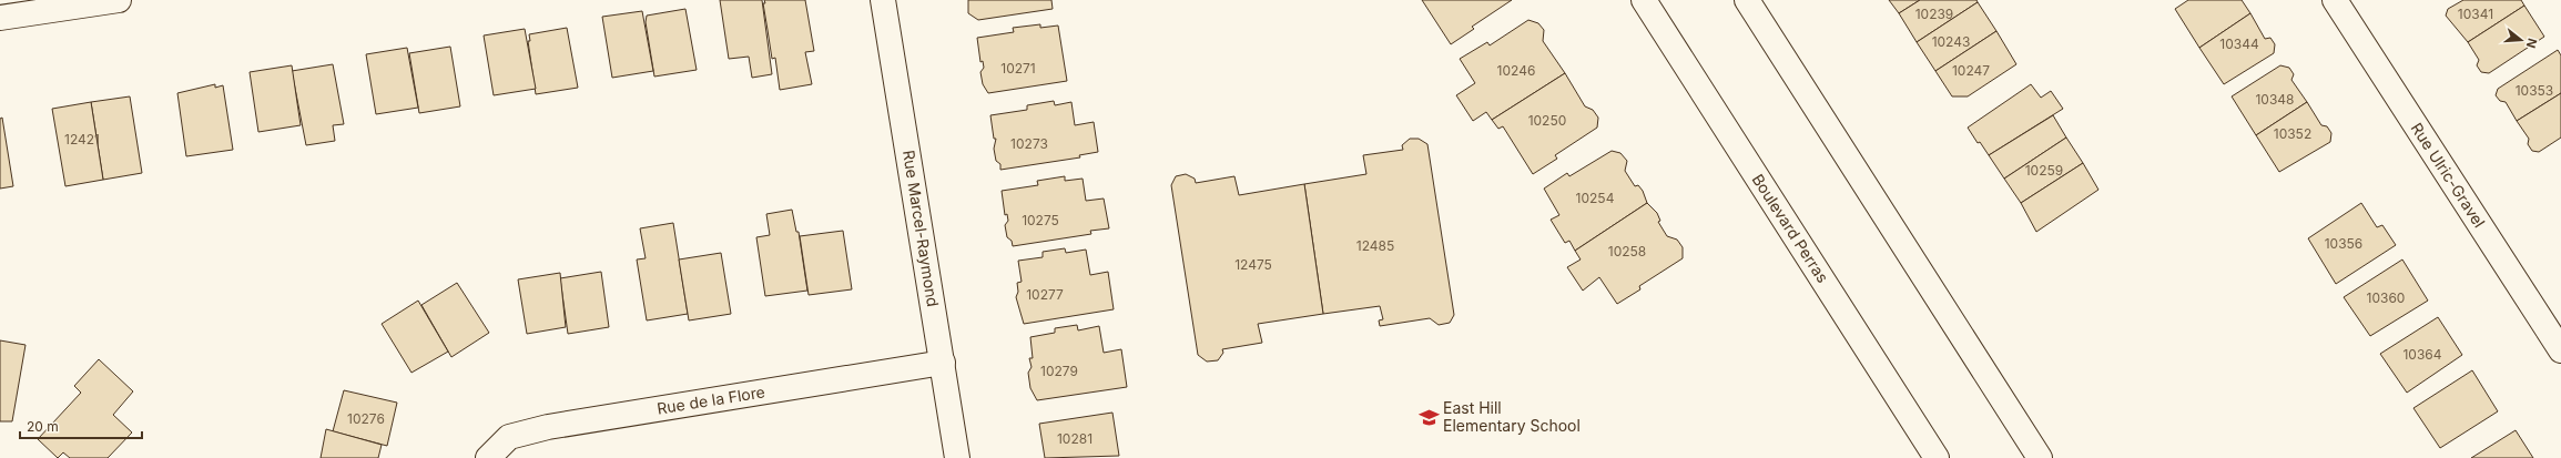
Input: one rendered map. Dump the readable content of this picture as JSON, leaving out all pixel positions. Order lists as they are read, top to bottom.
{
  "streets": {
    "street": [
      "Rue Ulric-Gravel",
      "Rue Marcel-Raymond",
      "Boulevard Perras",
      "Rue de la Flore"
    ]
  },
  "crossings": [
    ["Rue Marcel-Raymond", "Rue de la Flore"]
  ],
  "places": {
    "school or university": ["East Hill Elementary School"]
  },
  "house_numbers": [
    "10239",
    "10341",
    "10243",
    "10344",
    "10271",
    "10246",
    "10247",
    "10353",
    "10348",
    "10250",
    "10352",
    "12421",
    "10273",
    "10259",
    "10254",
    "10275",
    "10356",
    "12485",
    "10258",
    "12475",
    "10277",
    "10360",
    "10364",
    "10279",
    "10276",
    "10281"
  ],
  "scale_bar": "20 m",
  "north": "right"
}
